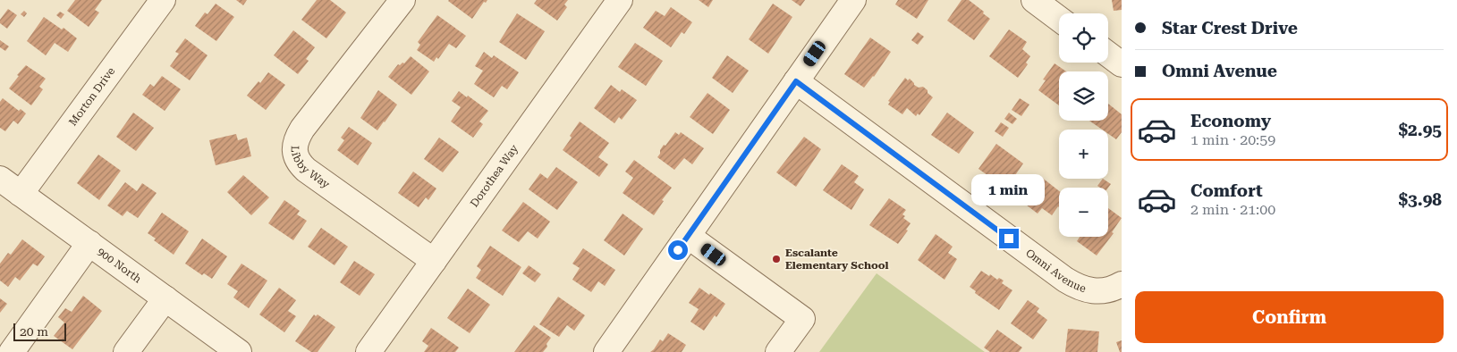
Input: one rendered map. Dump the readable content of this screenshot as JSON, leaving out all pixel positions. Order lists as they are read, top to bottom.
{
  "streets": {
    "street": [
      "Morton Drive",
      "Libby Way",
      "Dorothea Way",
      "900 North",
      "Omni Avenue"
    ]
  },
  "crossings": [
    ["Morton Drive", "900 North"],
    ["Libby Way", "Dorothea Way"]
  ],
  "places": ["Escalante Elementary School"],
  "scale_bar": "20 m",
  "page": {
    "banner": ["Star Crest Drive", "Omni Avenue"],
    "map_buttons": ["+", "−"],
    "list": [
      {
        "name": "Economy",
        "note": "1 min · 20:59",
        "value": "$2.95"
      },
      {
        "name": "Comfort",
        "note": "2 min · 21:00",
        "value": "$3.98"
      }
    ],
    "bubble": "1 min",
    "buttons": "Confirm",
    "scale": "20 m"
  }
}
